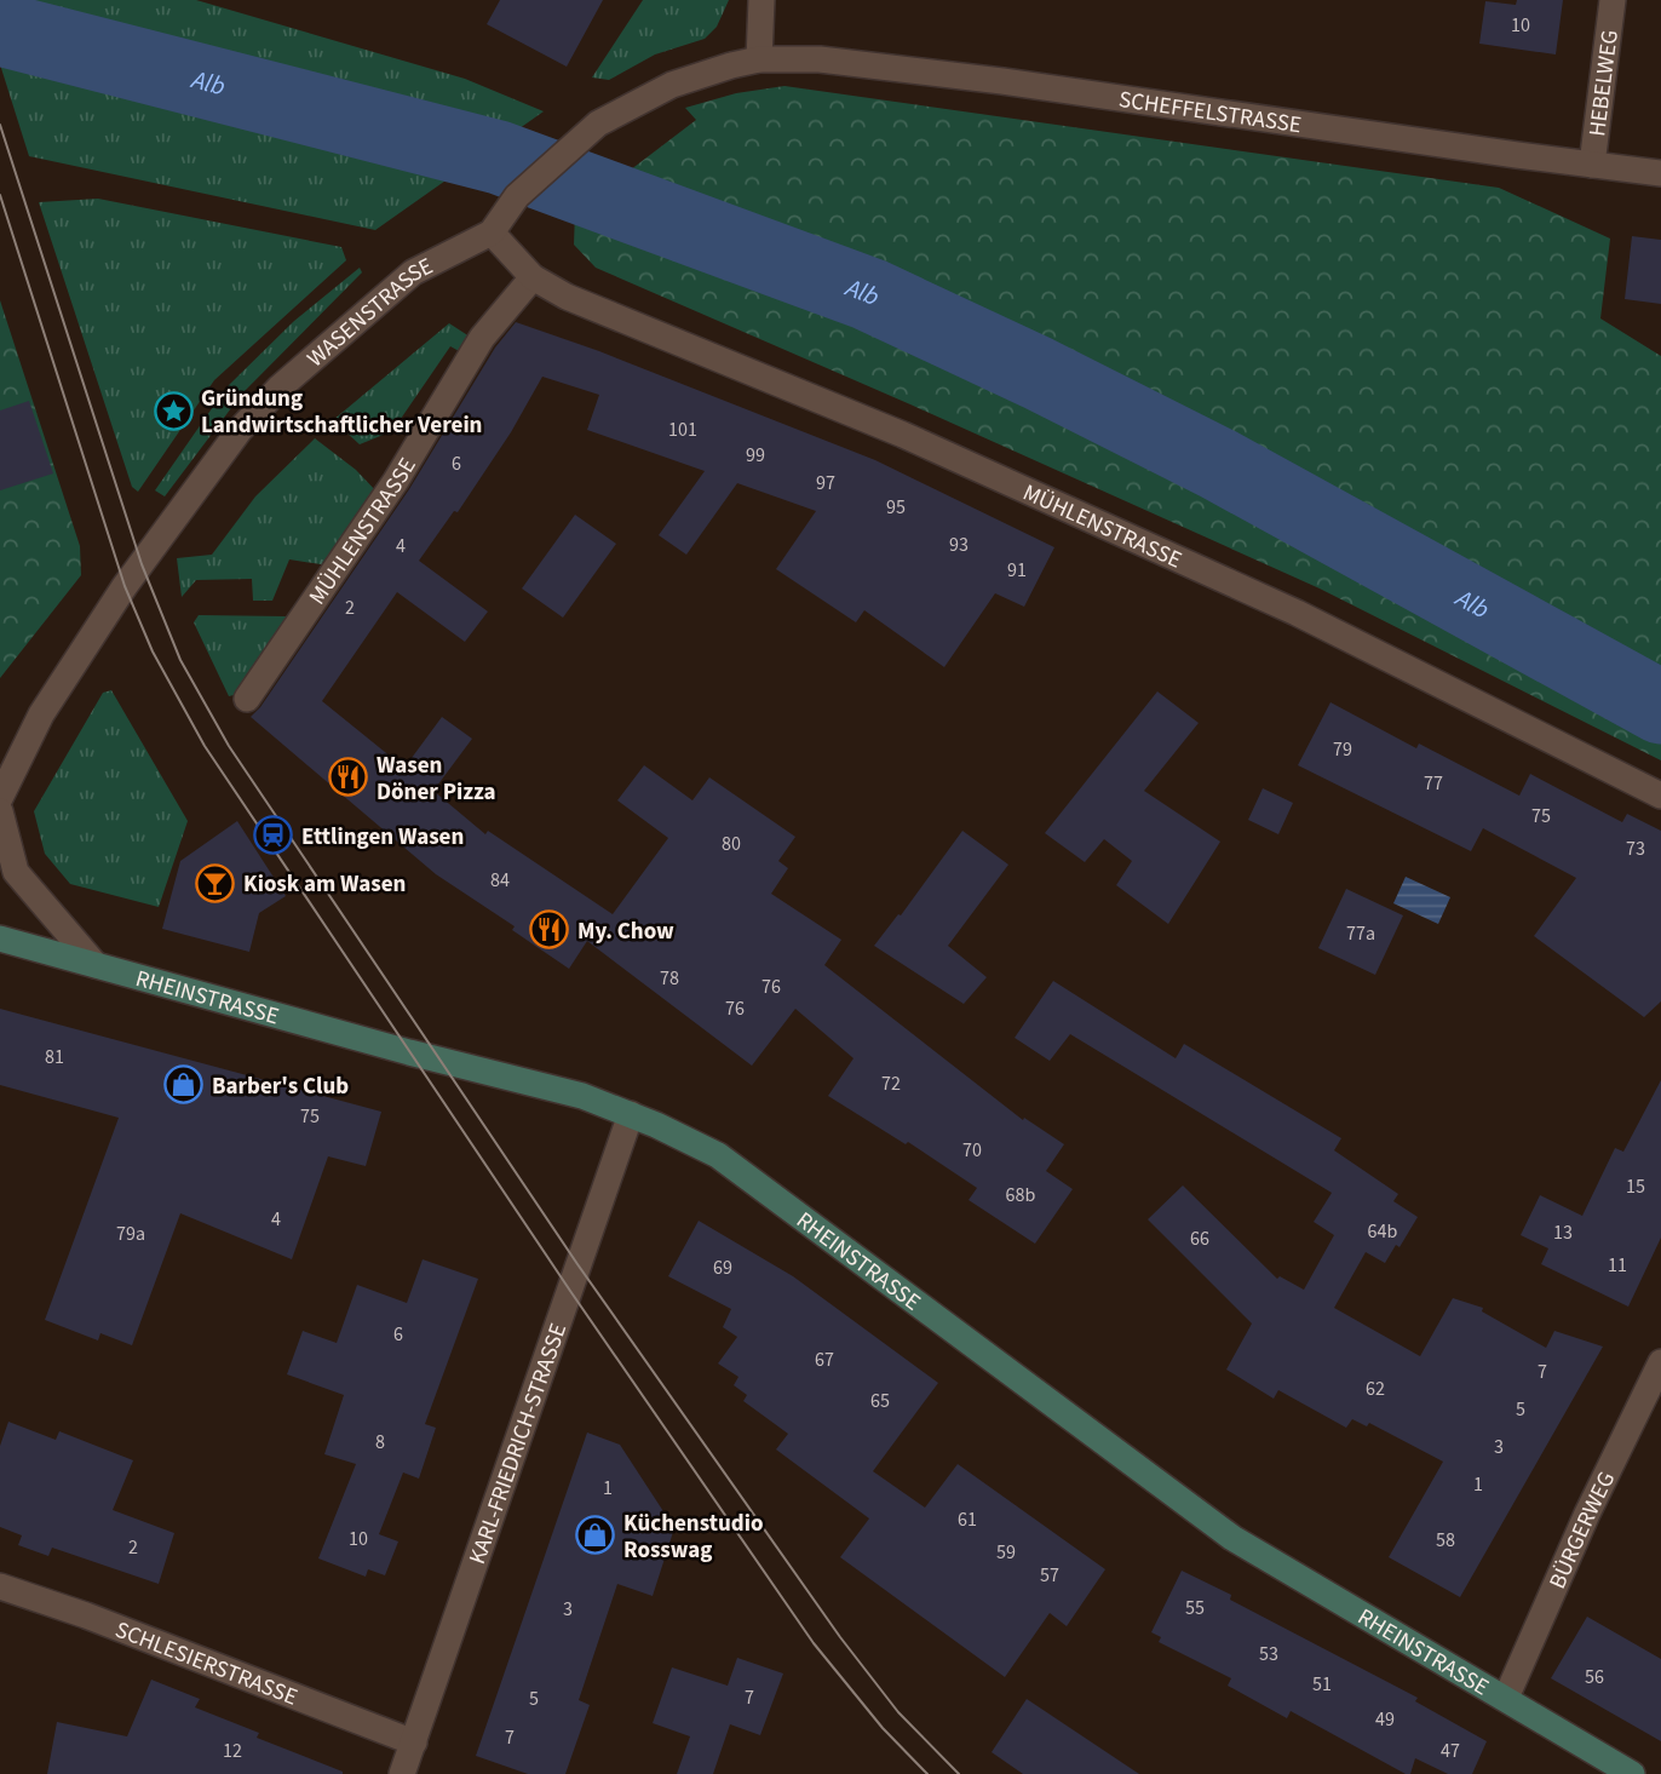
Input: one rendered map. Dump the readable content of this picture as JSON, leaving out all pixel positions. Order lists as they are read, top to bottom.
{
  "streets": {
    "main road": ["RHEINSTRASSE"],
    "street": [
      "HEBELWEG",
      "SCHEFFELSTRASSE",
      "WASENSTRASSE",
      "MÜHLENSTRASSE",
      "KARL-FRIEDRICH-STRASSE",
      "BÜRGERWEG",
      "SCHLESIERSTRASSE"
    ]
  },
  "crossings": [
    ["HEBELWEG", "SCHEFFELSTRASSE"],
    ["SCHEFFELSTRASSE", "WASENSTRASSE"],
    ["WASENSTRASSE", "MÜHLENSTRASSE"],
    ["RHEINSTRASSE", "KARL-FRIEDRICH-STRASSE"],
    ["RHEINSTRASSE", "BÜRGERWEG"],
    ["KARL-FRIEDRICH-STRASSE", "SCHLESIERSTRASSE"]
  ],
  "water": ["Alb"],
  "places": {
    "place": ["Gründung Landwirtschaftlicher Verein"],
    "restaurant": ["Wasen Döner Pizza", "My. Chow"],
    "station": ["Ettlingen Wasen"],
    "bar": ["Kiosk am Wasen"],
    "shop": ["Barber's Club", "Küchenstudio Rosswag"]
  },
  "house_numbers": [
    "10",
    "101",
    "99",
    "6",
    "97",
    "95",
    "93",
    "4",
    "91",
    "2",
    "79",
    "77",
    "75",
    "80",
    "73",
    "84",
    "77a",
    "78",
    "76",
    "76",
    "81",
    "72",
    "75",
    "70",
    "15",
    "68b",
    "4",
    "64b",
    "13",
    "79a",
    "66",
    "11",
    "69",
    "6",
    "67",
    "7",
    "62",
    "65",
    "5",
    "8",
    "3",
    "1",
    "1",
    "61",
    "10",
    "58",
    "2",
    "59",
    "57",
    "55",
    "3",
    "53",
    "56",
    "51",
    "7",
    "5",
    "49",
    "7",
    "12",
    "47"
  ]
}
